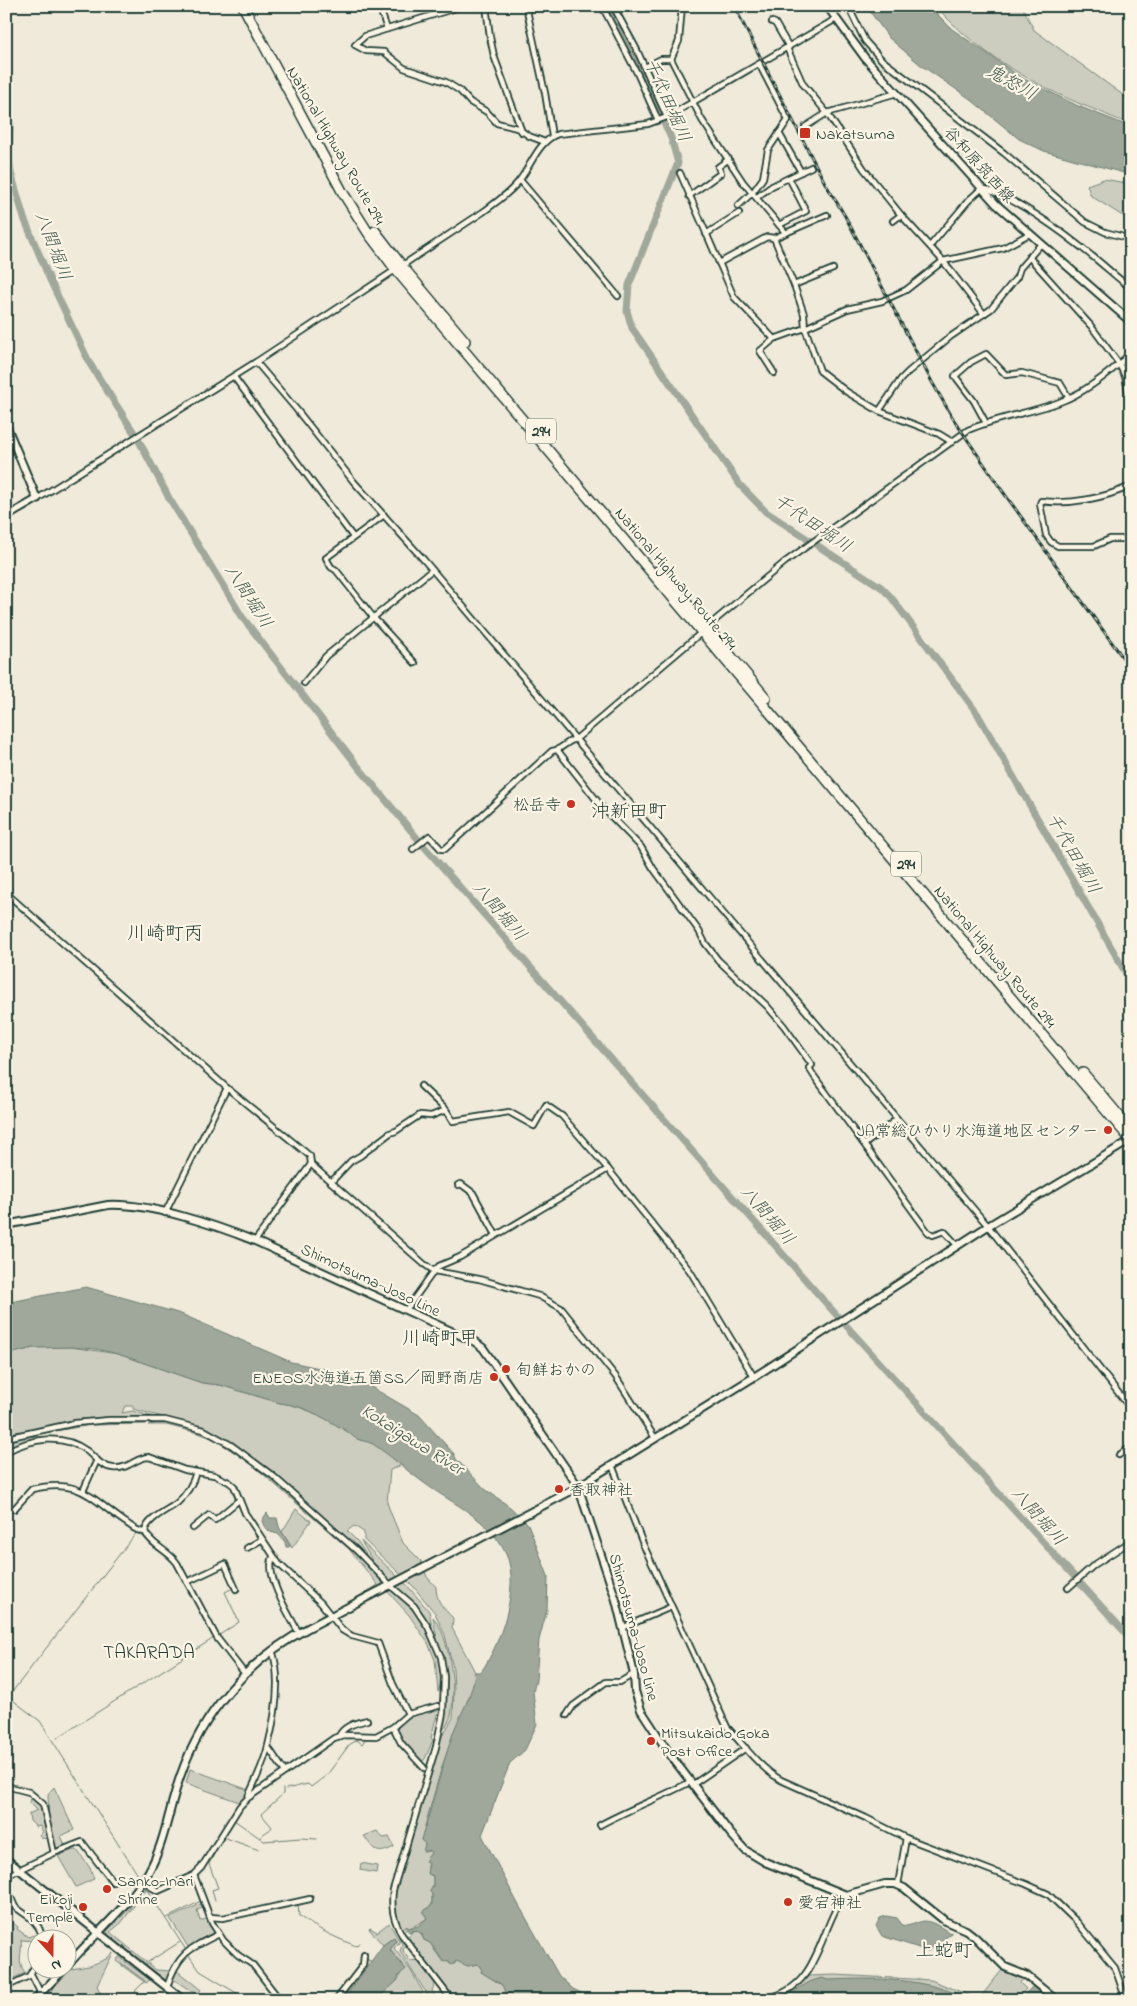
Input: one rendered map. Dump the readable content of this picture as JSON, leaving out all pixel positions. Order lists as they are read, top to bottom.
{
  "streets": {
    "highway": ["National Highway Route 294", "294"],
    "main road": ["谷和原筑西線", "Shimotsuma-Joso Line"]
  },
  "districts": [
    "沖新田町",
    "川崎町丙",
    "川崎町甲",
    "TAKARADA",
    "上蛇町"
  ],
  "water": [
    "鬼怒川",
    "千代田堀川",
    "八間堀川",
    "Kokaigawa River"
  ],
  "places": {
    "transit": ["Nakatsuma"],
    "other": [
      "松岳寺",
      "JA常総ひかり水海道地区センター",
      "旬鮮おかの",
      "ENEOS水海道五箇SS／岡野商店",
      "香取神社",
      "Mitsukaido Goka Post Office",
      "Sanko-Inari Shrine",
      "愛宕神社",
      "Eikoji Temple"
    ]
  },
  "north": "bottom"
}
